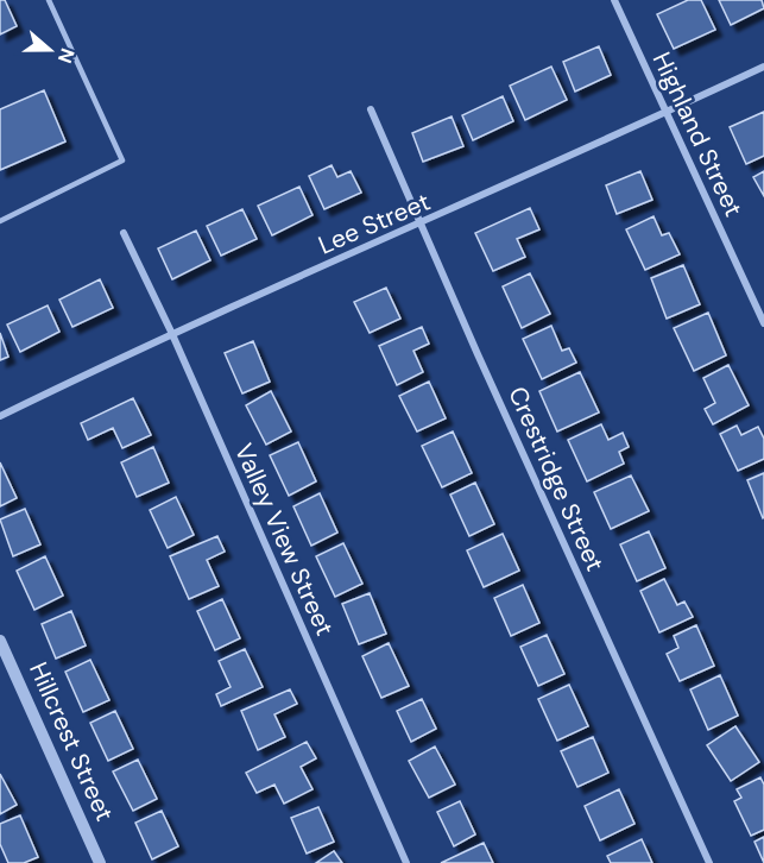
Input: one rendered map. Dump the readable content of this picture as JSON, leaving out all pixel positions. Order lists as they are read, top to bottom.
{
  "streets": {
    "street": [
      "Highland Street",
      "Lee Street",
      "Crestridge Street",
      "Valley View Street",
      "Hillcrest Street"
    ]
  },
  "crossings": [
    ["Highland Street", "Lee Street"],
    ["Lee Street", "Crestridge Street"],
    ["Lee Street", "Valley View Street"]
  ],
  "north": "right"
}
